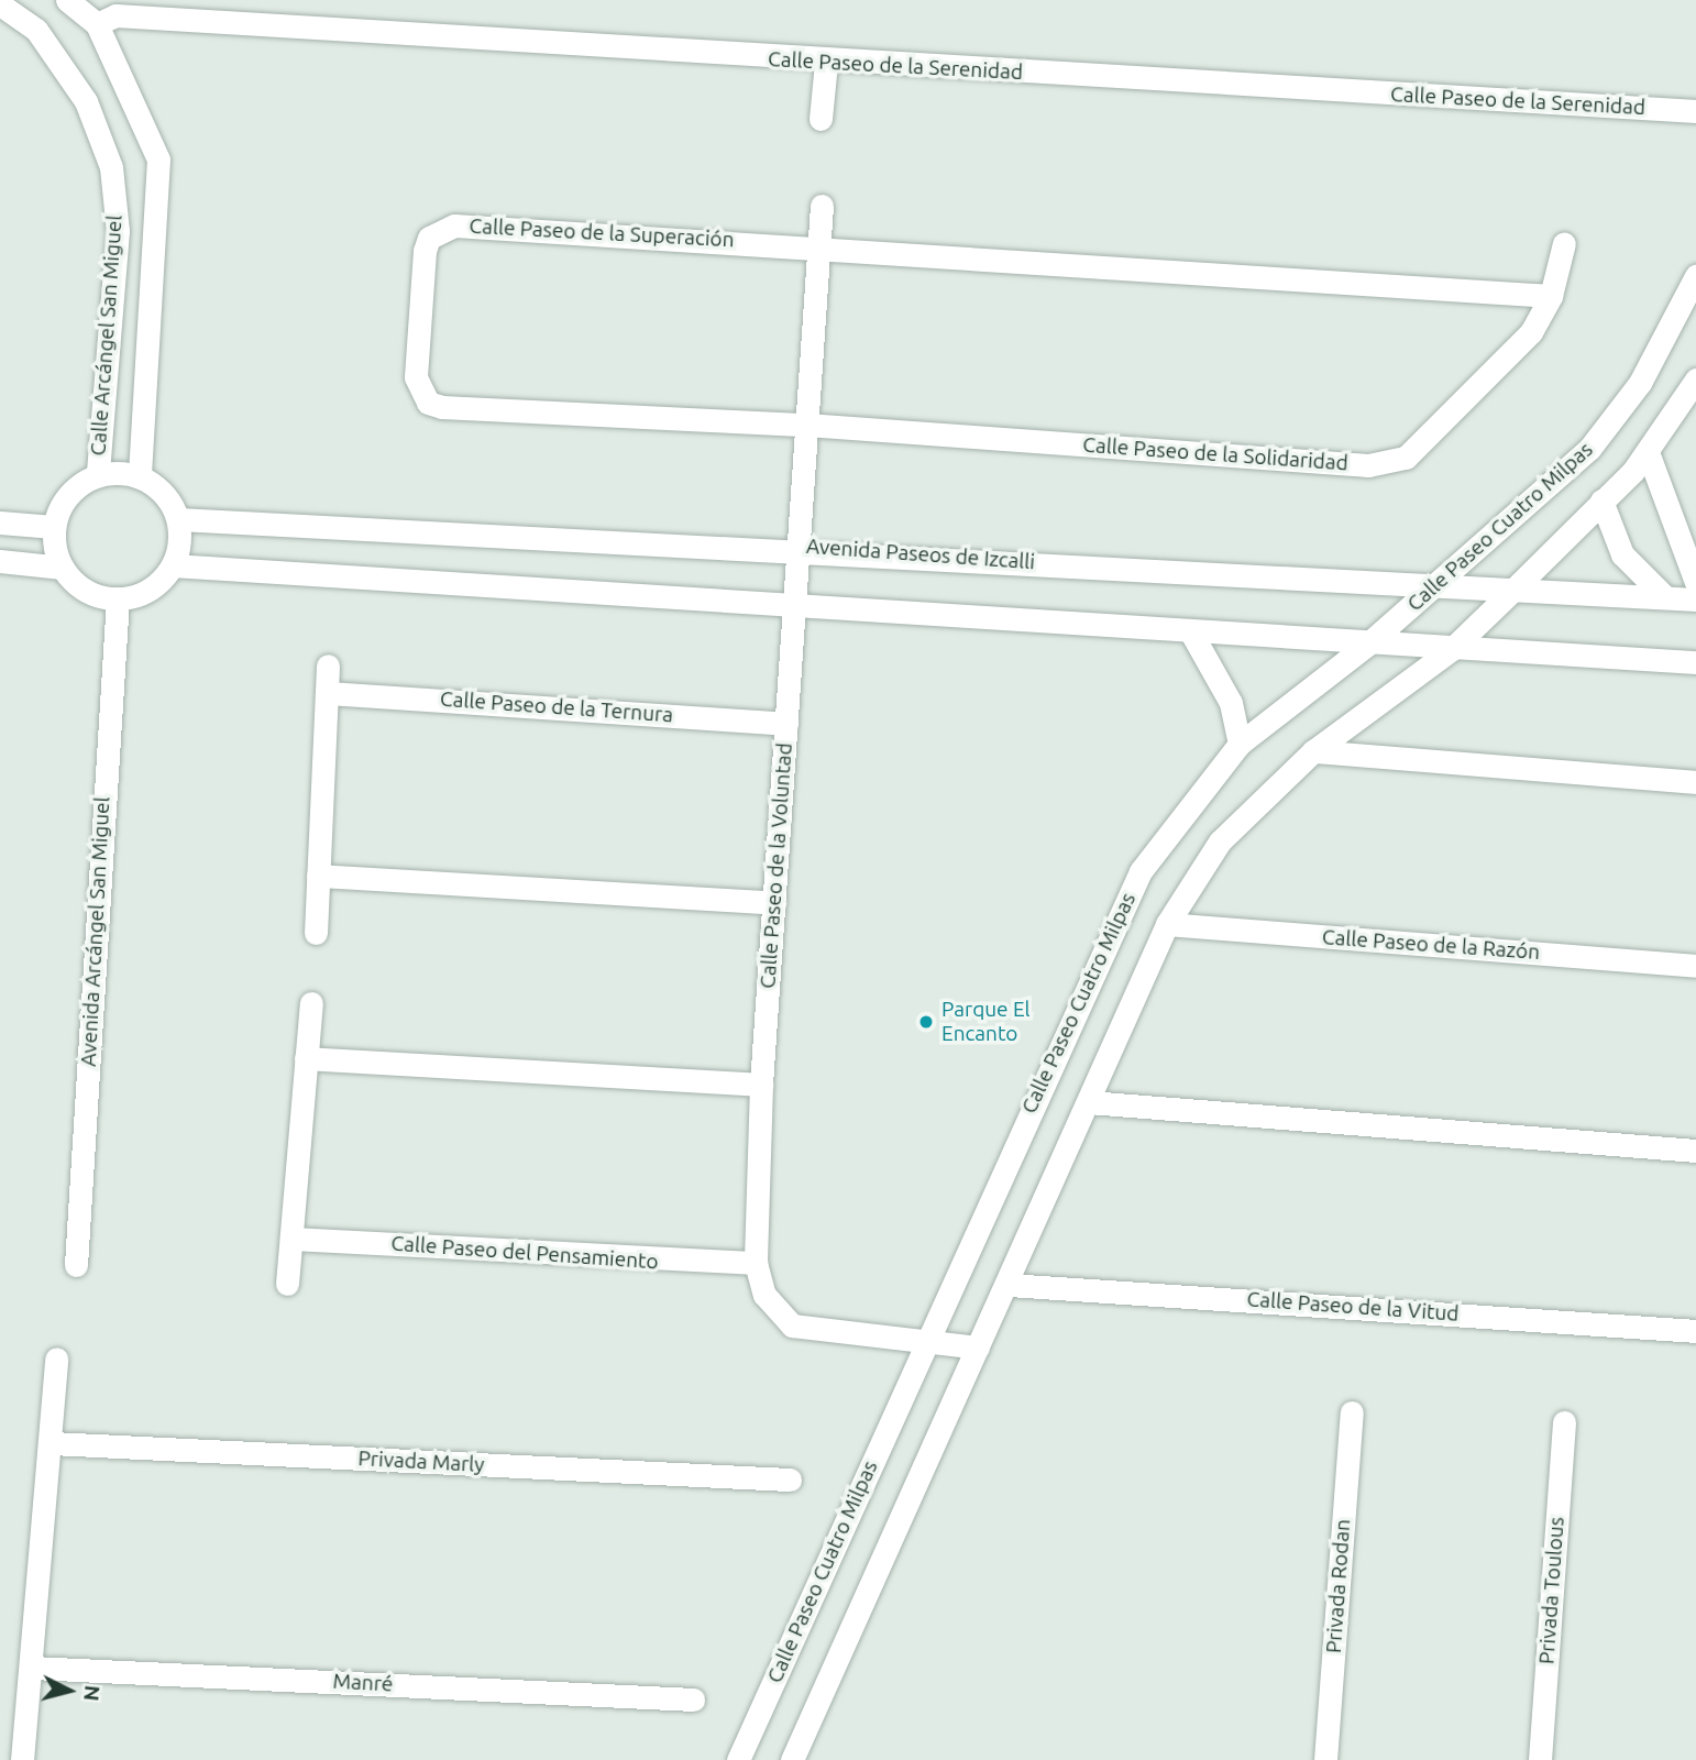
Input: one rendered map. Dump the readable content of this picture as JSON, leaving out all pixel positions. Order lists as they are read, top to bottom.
{
  "streets": {
    "street": [
      "Calle Paseo de la Serenidad",
      "Calle Paseo de la Superación",
      "Calle Arcángel San Miguel",
      "Calle Paseo de la Solidaridad",
      "Calle Paseo Cuatro Milpas",
      "Avenida Paseos de Izcalli",
      "Calle Paseo de la Ternura",
      "Calle Paseo de la Voluntad",
      "Avenida Arcángel San Miguel",
      "Calle Paseo de la Razón",
      "Calle Paseo del Pensamiento",
      "Calle Paseo de la Vitud",
      "Privada Marly",
      "Privada Rodan",
      "Privada Toulous",
      "Manré"
    ]
  },
  "crossings": [
    ["Calle Paseo de la Serenidad", "Calle Arcángel San Miguel"],
    ["Calle Paseo de la Superación", "Calle Paseo de la Solidaridad"],
    ["Calle Paseo de la Superación", "Calle Paseo de la Voluntad"],
    ["Calle Arcángel San Miguel", "Avenida Paseos de Izcalli"],
    ["Calle Arcángel San Miguel", "Avenida Arcángel San Miguel"],
    ["Calle Paseo de la Solidaridad", "Calle Paseo de la Voluntad"],
    ["Calle Paseo Cuatro Milpas", "Avenida Paseos de Izcalli"],
    ["Calle Paseo Cuatro Milpas", "Calle Paseo de la Voluntad"],
    ["Avenida Paseos de Izcalli", "Calle Paseo de la Voluntad"],
    ["Avenida Paseos de Izcalli", "Avenida Arcángel San Miguel"],
    ["Calle Paseo de la Ternura", "Calle Paseo de la Voluntad"],
    ["Calle Paseo de la Voluntad", "Calle Paseo del Pensamiento"]
  ],
  "places": ["Parque El Encanto"],
  "north": "right"
}
